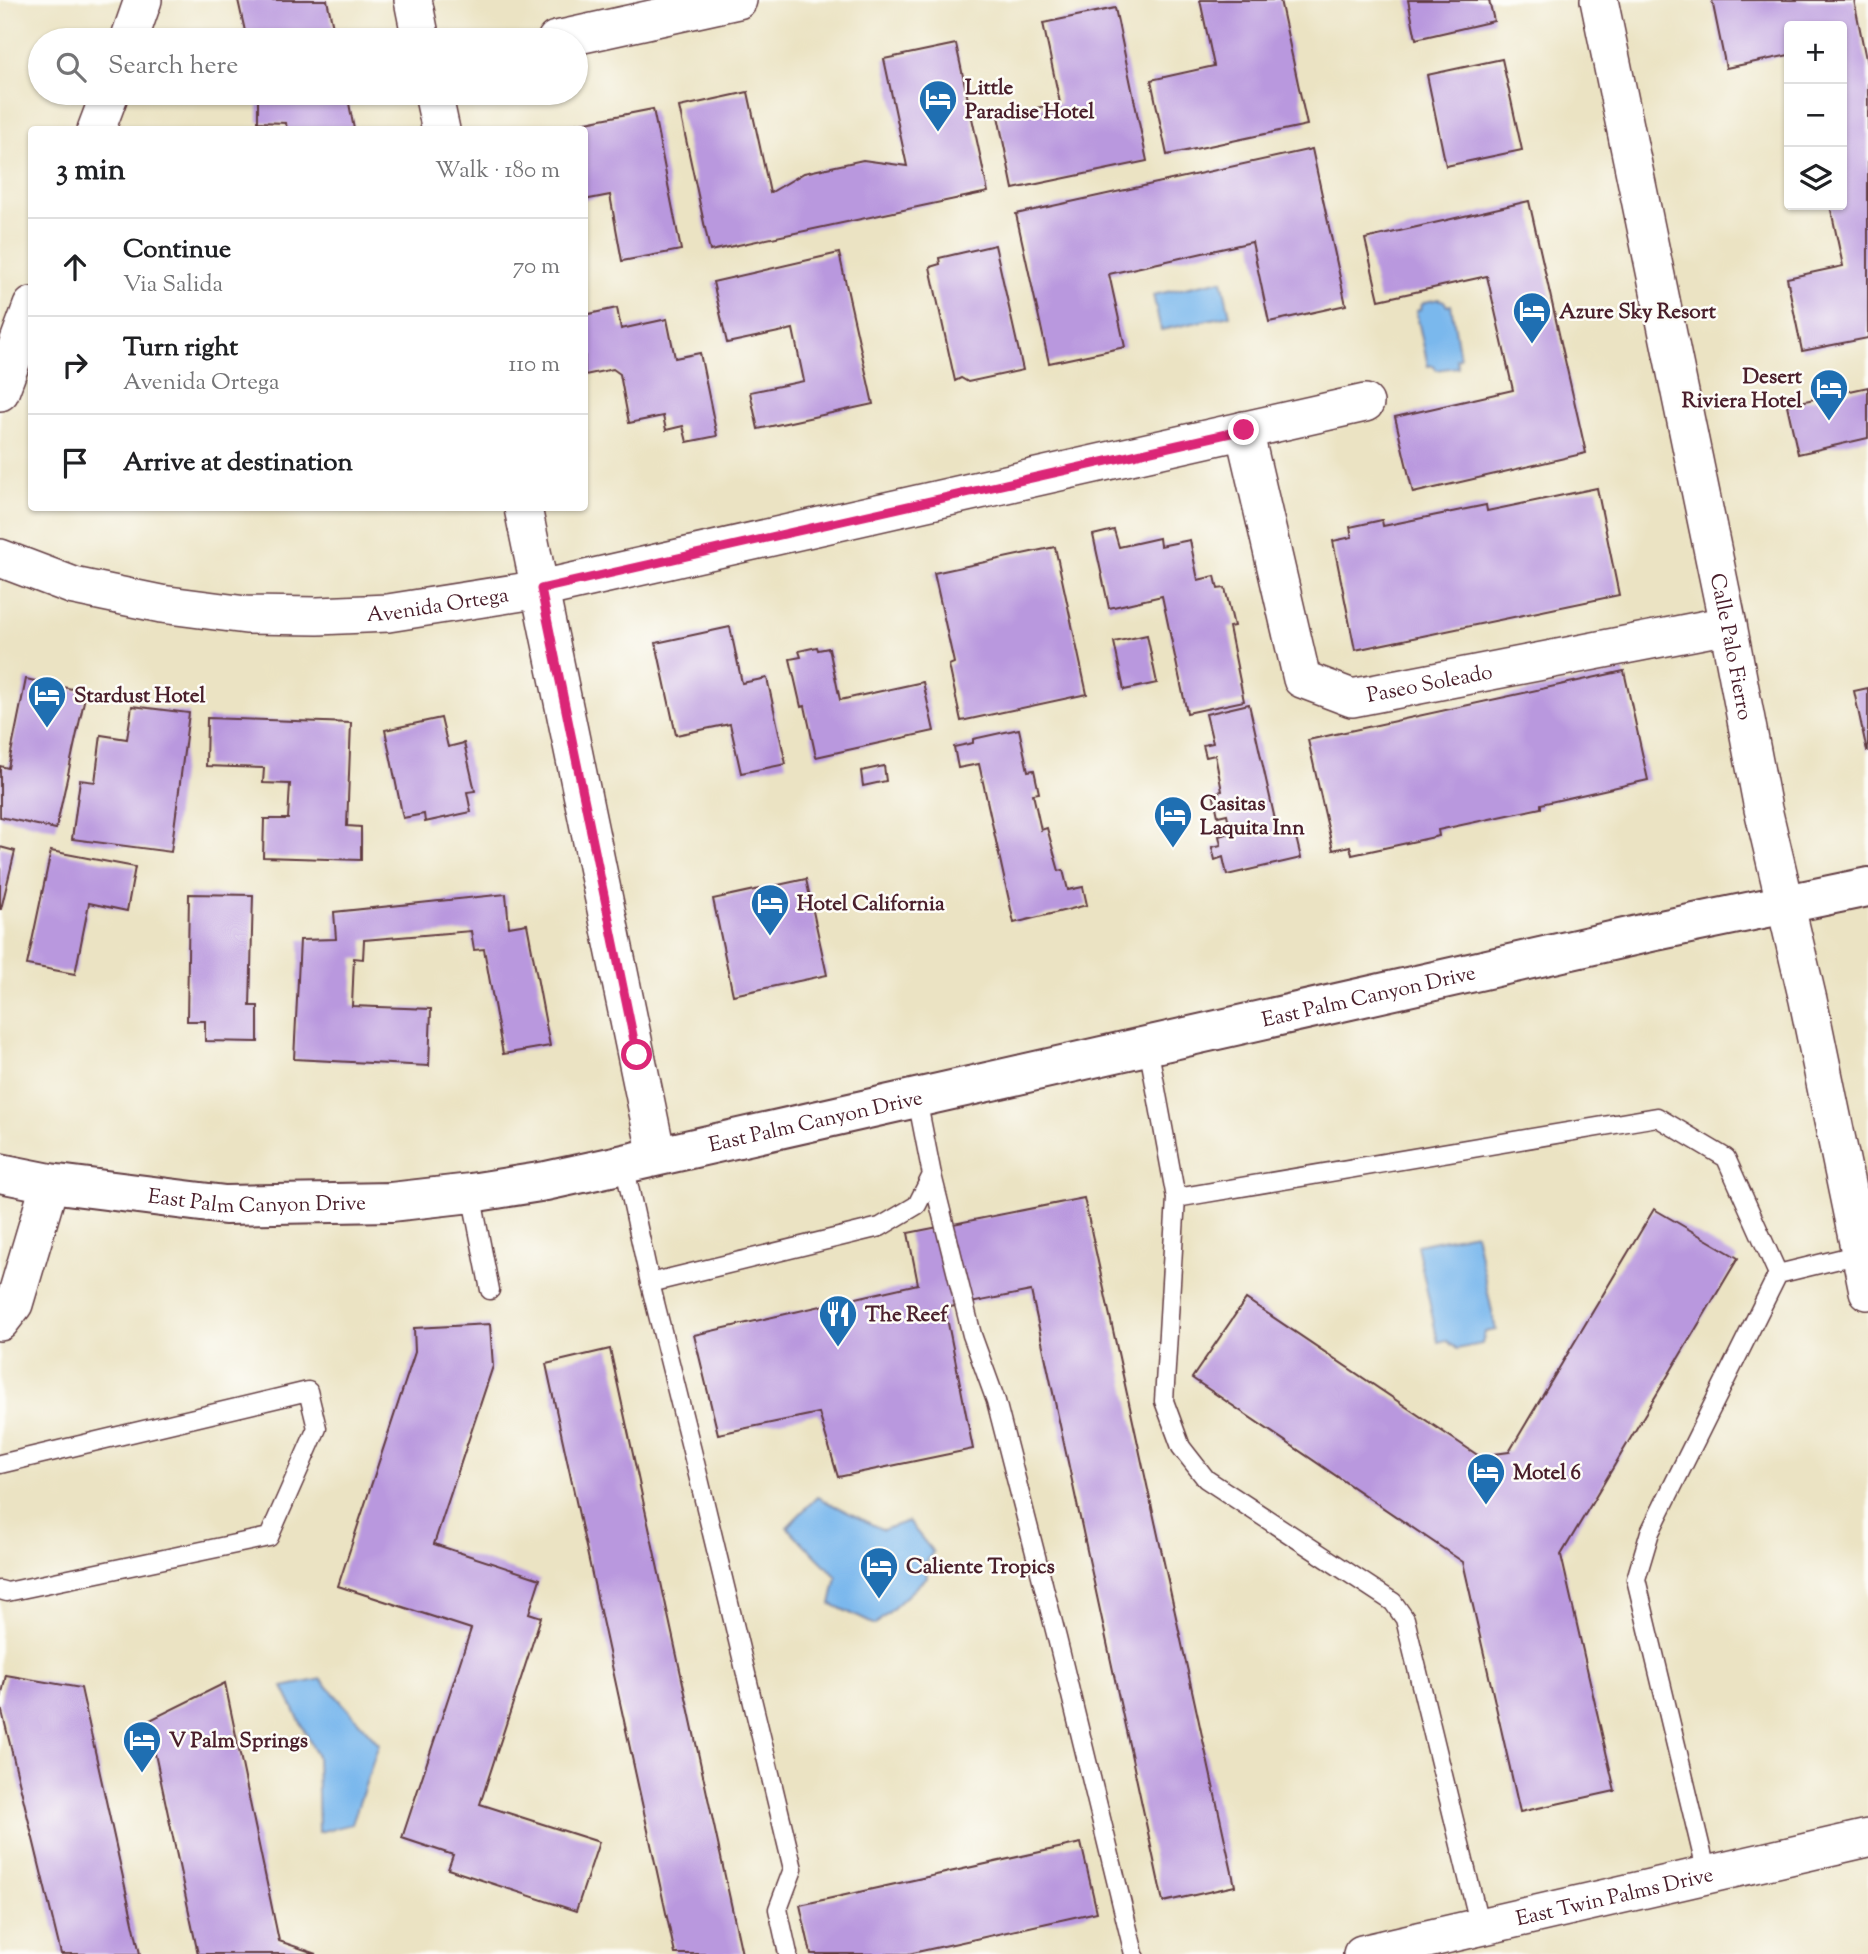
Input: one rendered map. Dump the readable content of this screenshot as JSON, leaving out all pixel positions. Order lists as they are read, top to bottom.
{
  "streets": {
    "main road": ["East Palm Canyon Drive"],
    "street": [
      "Avenida Ortega",
      "Calle Palo Fierro",
      "Paseo Soleado",
      "East Twin Palms Drive"
    ]
  },
  "crossings": [
    ["Avenida Ortega", "Paseo Soleado"],
    ["Calle Palo Fierro", "Paseo Soleado"],
    ["Calle Palo Fierro", "East Palm Canyon Drive"]
  ],
  "places": {
    "hotel": [
      "Little Paradise Hotel",
      "Azure Sky Resort",
      "Desert Riviera Hotel",
      "Stardust Hotel",
      "Casitas Laquita Inn",
      "Hotel California",
      "Motel 6",
      "Caliente Tropics",
      "V Palm Springs"
    ],
    "restaurant": ["The Reef"]
  },
  "page": {
    "map_buttons": ["+", "−"],
    "search": "Search here",
    "heading": ["3 min", "Walk · 180 m"],
    "list": [
      ["Continue", "Via Salida", "70 m"],
      ["Turn right", "Avenida Ortega", "110 m"],
      "Arrive at destination"
    ]
  }
}
